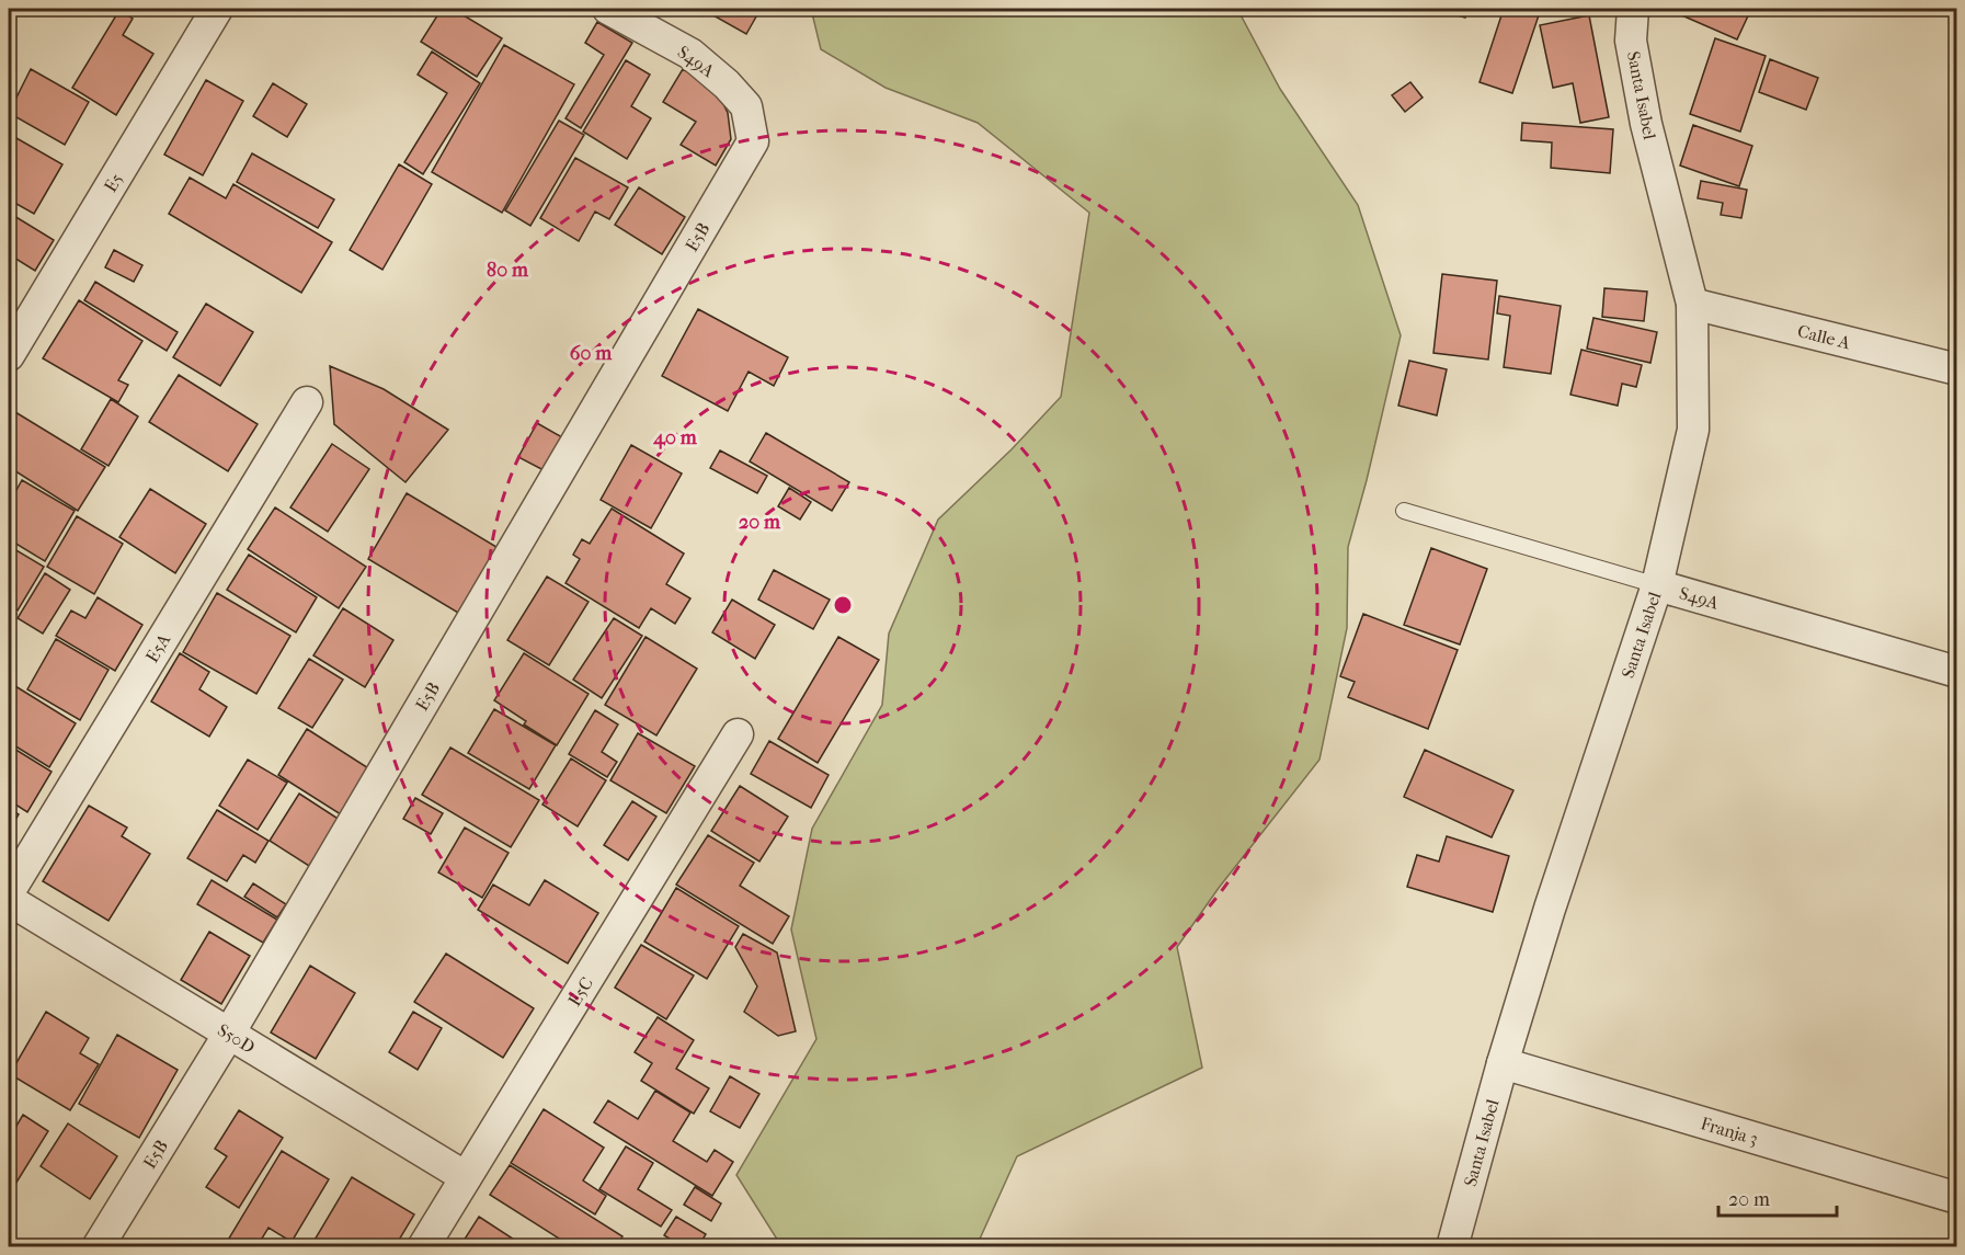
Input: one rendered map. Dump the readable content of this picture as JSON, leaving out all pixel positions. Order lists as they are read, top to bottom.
{
  "streets": {
    "street": [
      "S49A",
      "Santa Isabel",
      "E5",
      "E5B",
      "Calle A",
      "E5A",
      "E5C",
      "S50D",
      "Franja 3"
    ]
  },
  "crossings": [
    ["S49A", "Santa Isabel"],
    ["S49A", "E5B"],
    ["Santa Isabel", "Calle A"],
    ["Santa Isabel", "Franja 3"],
    ["E5B", "S50D"],
    ["E5C", "S50D"]
  ],
  "scale_bar": "20 m",
  "rings": [
    "80 m",
    "60 m",
    "40 m",
    "20 m"
  ]
}
